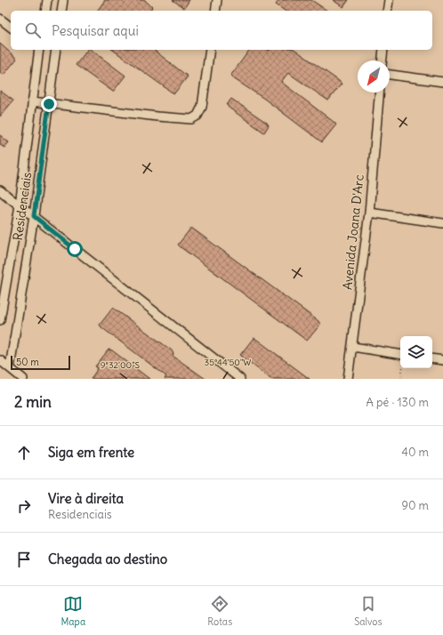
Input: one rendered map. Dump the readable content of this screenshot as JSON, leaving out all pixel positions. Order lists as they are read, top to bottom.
{
  "streets": {
    "street": ["Residenciais", "Avenida Joana D'Arc"]
  },
  "scale_bar": "50 m",
  "north": "bottom left",
  "page": {
    "search": "Pesquisar aqui",
    "scale": "50 m",
    "heading": ["2 min", "A pé · 130 m"],
    "list": [
      ["Siga em frente", "40 m"],
      ["Vire à direita", "Residenciais", "90 m"],
      "Chegada ao destino"
    ],
    "nav": ["Mapa", "Rotas", "Salvos"]
  },
  "coordinates": ["35°44'50\"W", "9°32'00\"S"]
}
